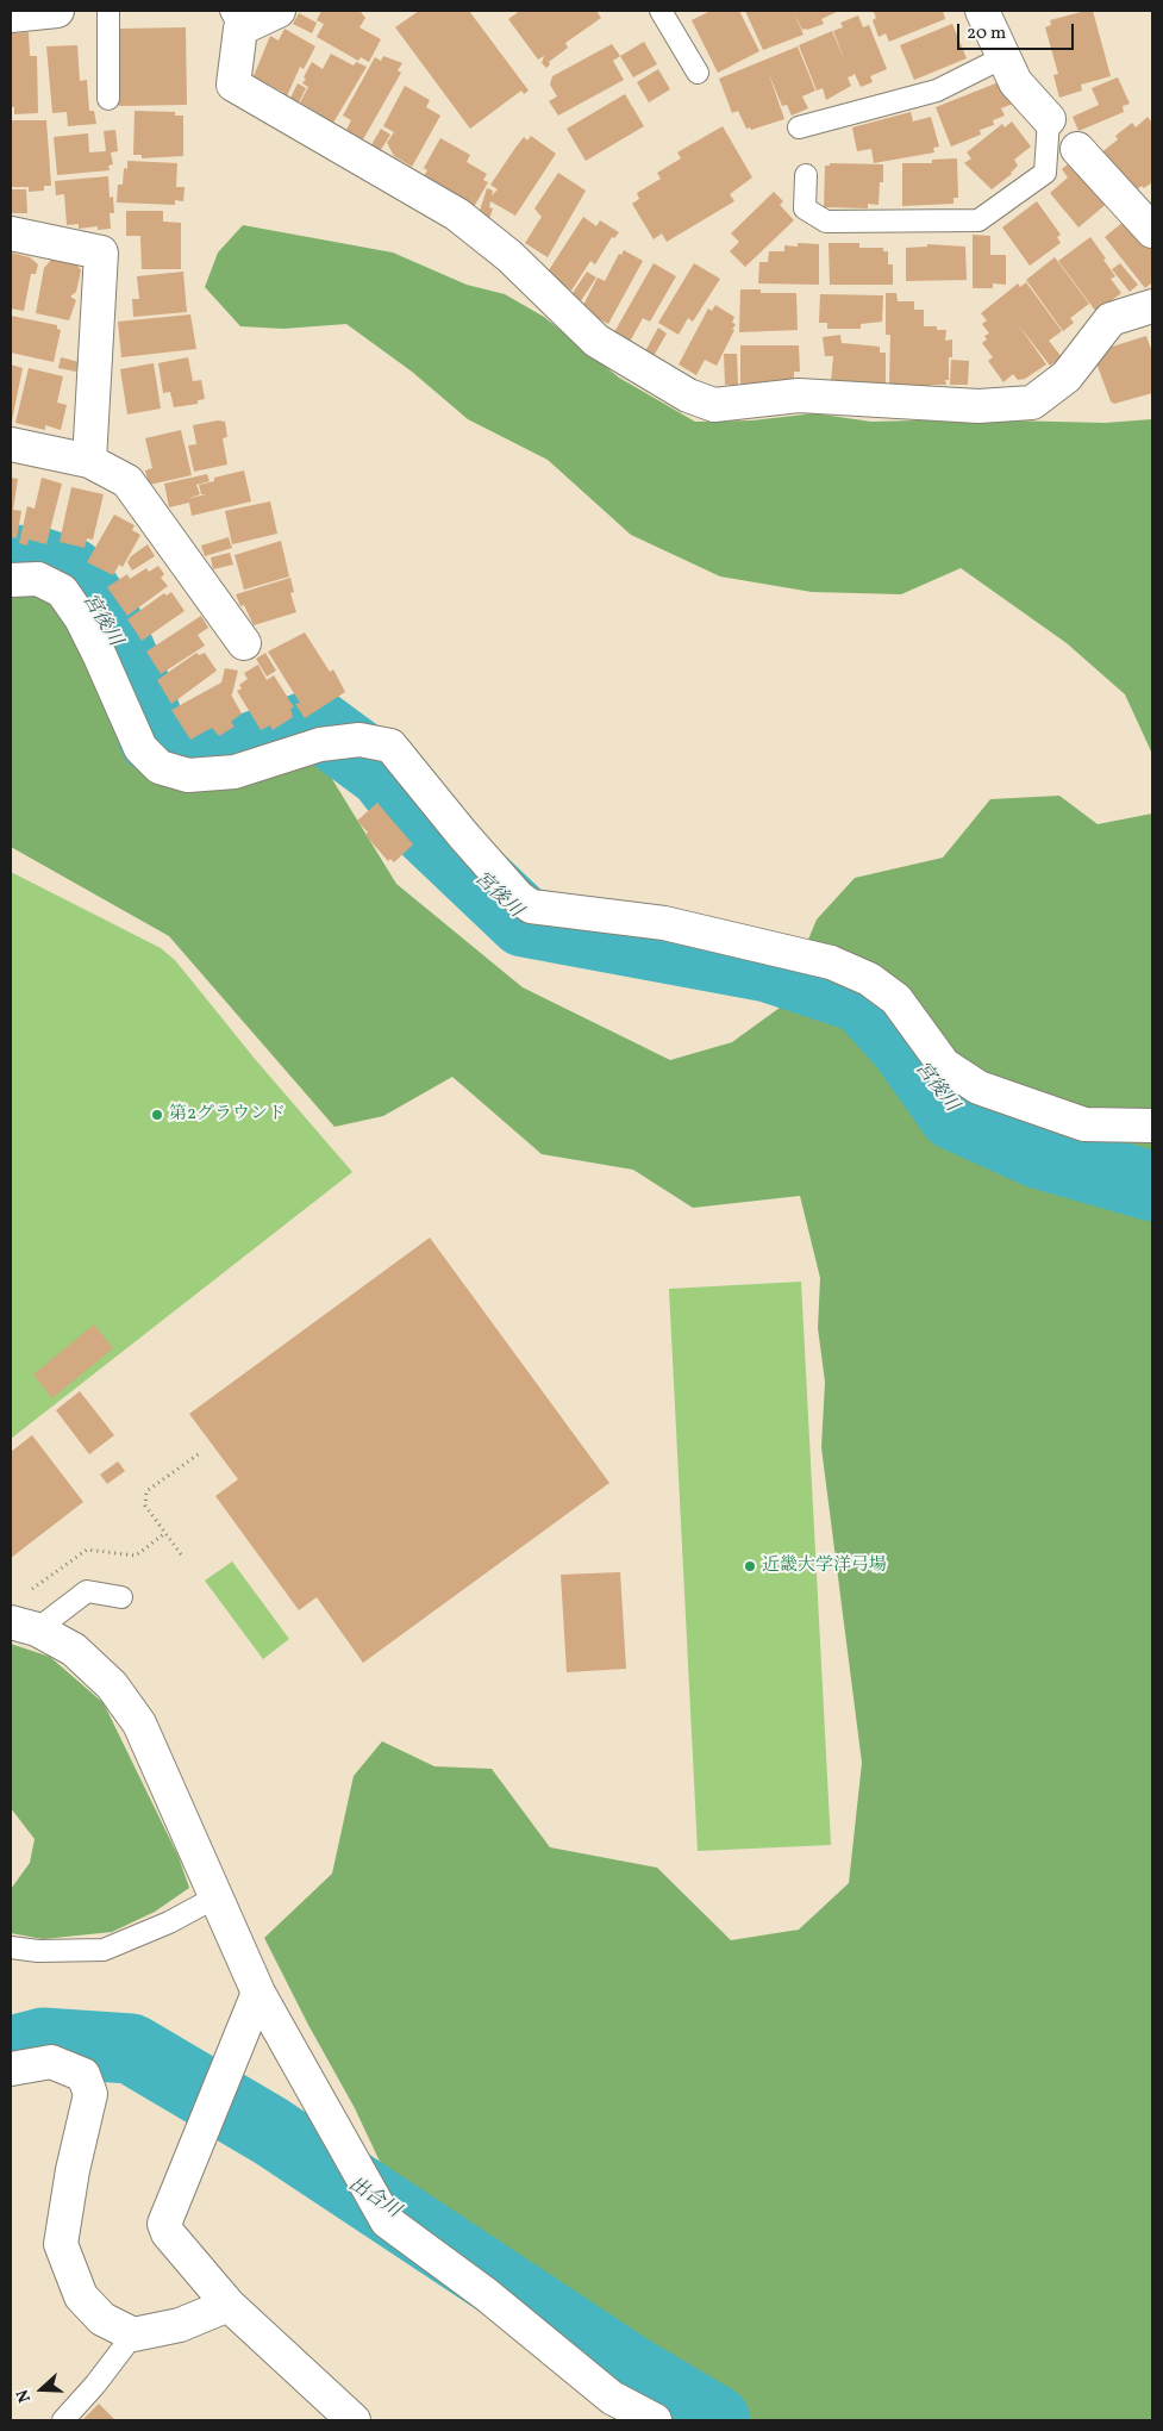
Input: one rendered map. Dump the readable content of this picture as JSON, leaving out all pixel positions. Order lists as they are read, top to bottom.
{
  "water": ["宮後川", "出合川"],
  "places": ["第2グラウンド", "近畿大学洋弓場"],
  "scale_bar": "20 m",
  "north": "left"
}
